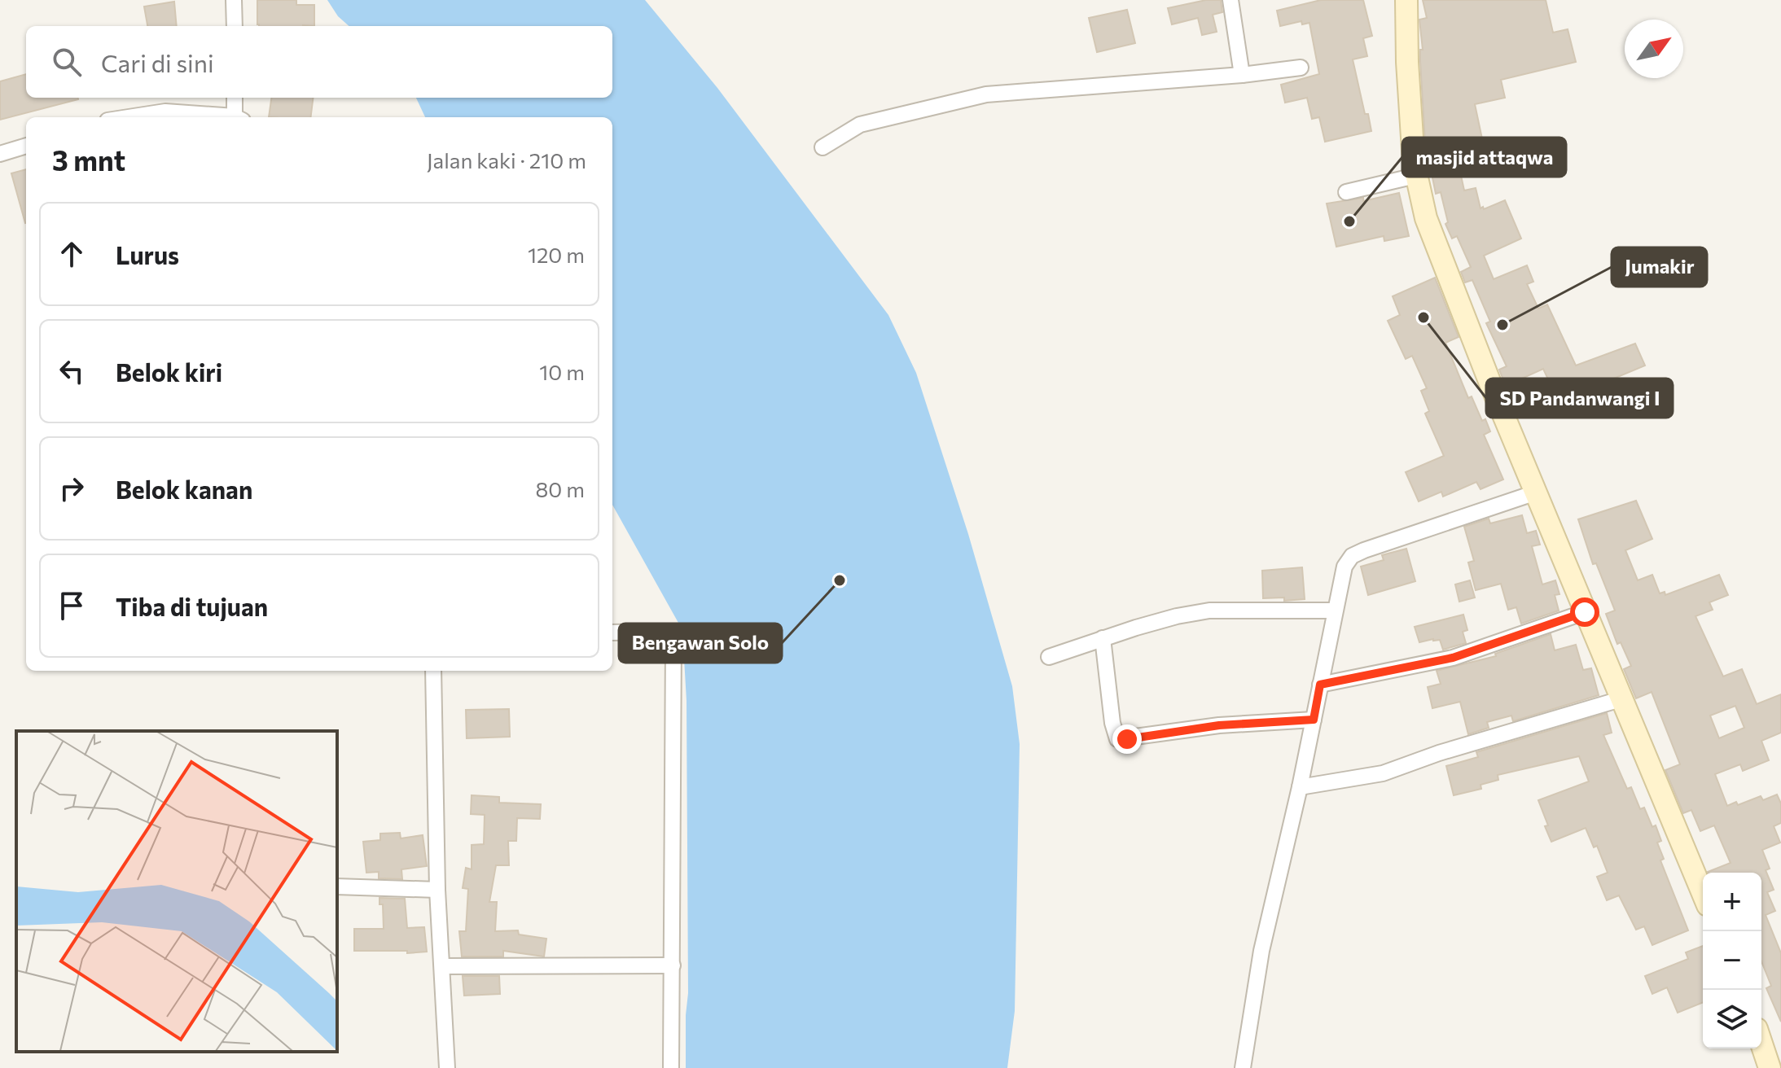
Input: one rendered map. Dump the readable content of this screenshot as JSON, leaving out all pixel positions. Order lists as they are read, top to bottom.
{
  "places": [
    "masjid attaqwa",
    "SD Pandanwangi I",
    "Jumakir",
    "Bengawan Solo"
  ],
  "north": "top right",
  "page": {
    "search": "Cari di sini",
    "heading": ["3 mnt", "Jalan kaki · 210 m"],
    "list": [
      ["Lurus", "120 m"],
      ["Belok kiri", "10 m"],
      ["Belok kanan", "80 m"],
      "Tiba di tujuan"
    ],
    "map_buttons": ["+", "−"]
  }
}
